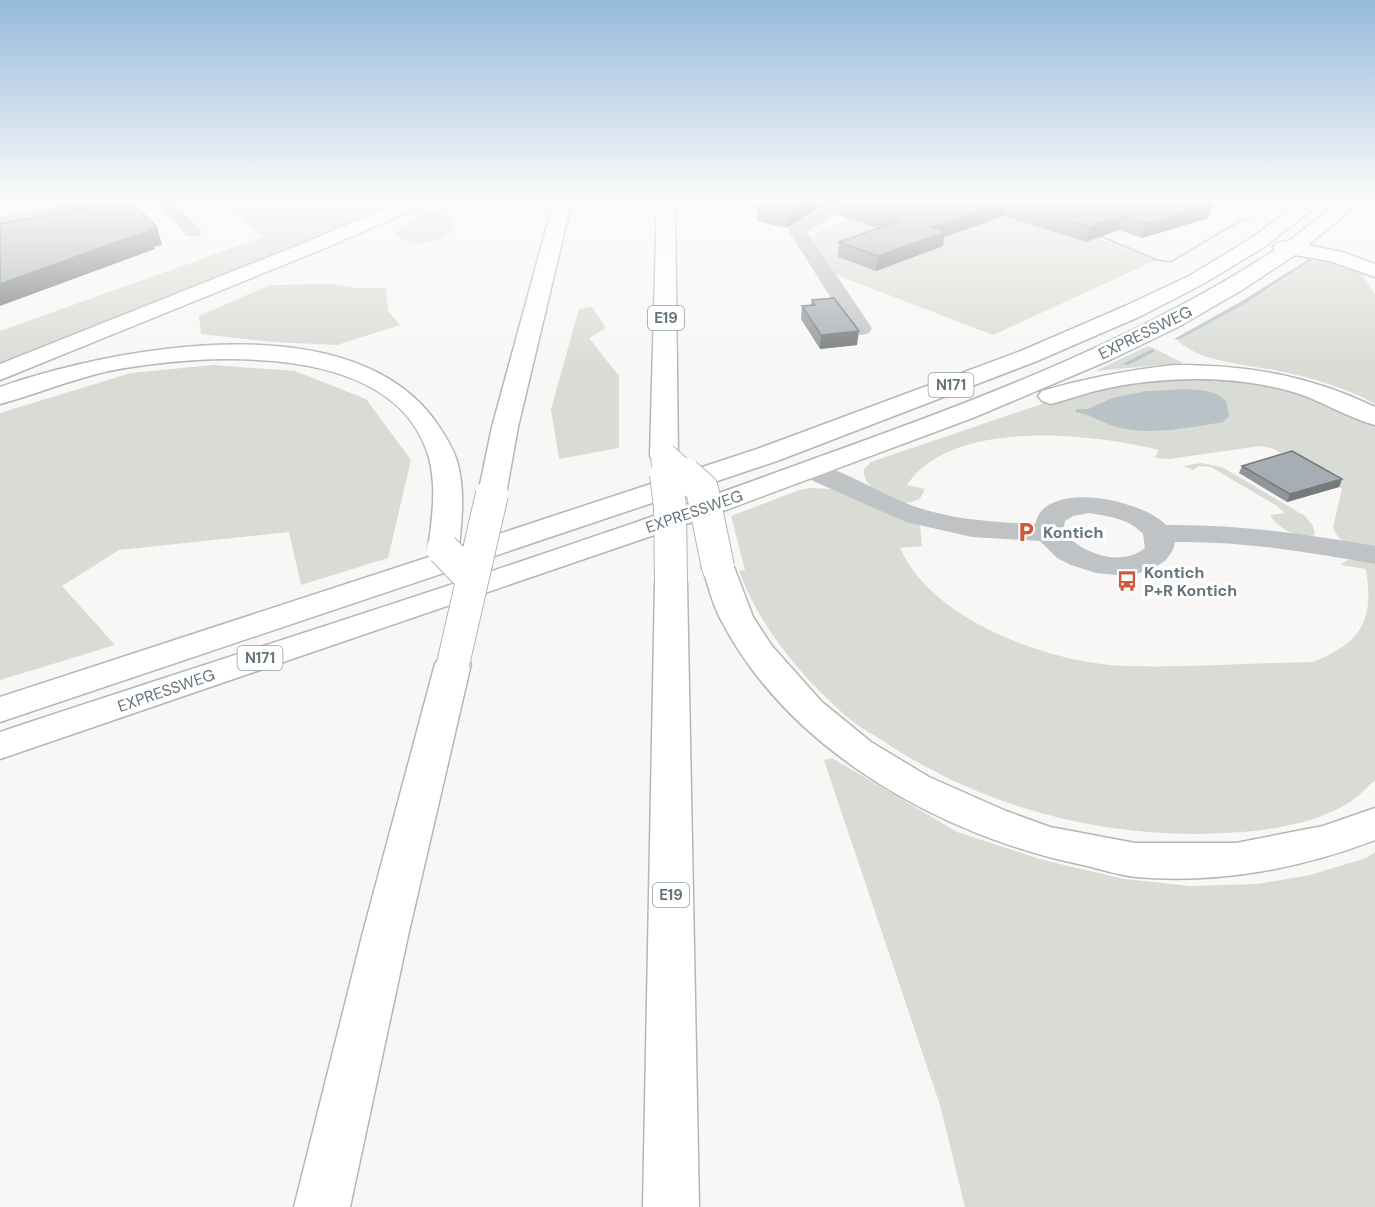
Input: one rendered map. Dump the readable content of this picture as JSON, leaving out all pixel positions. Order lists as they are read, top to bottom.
{
  "streets": {
    "highway": ["E19", "EXPRESSWEG", "N171"]
  },
  "places": {
    "parking": ["Kontich"],
    "bus stop": ["Kontich P+R Kontich"]
  }
}
